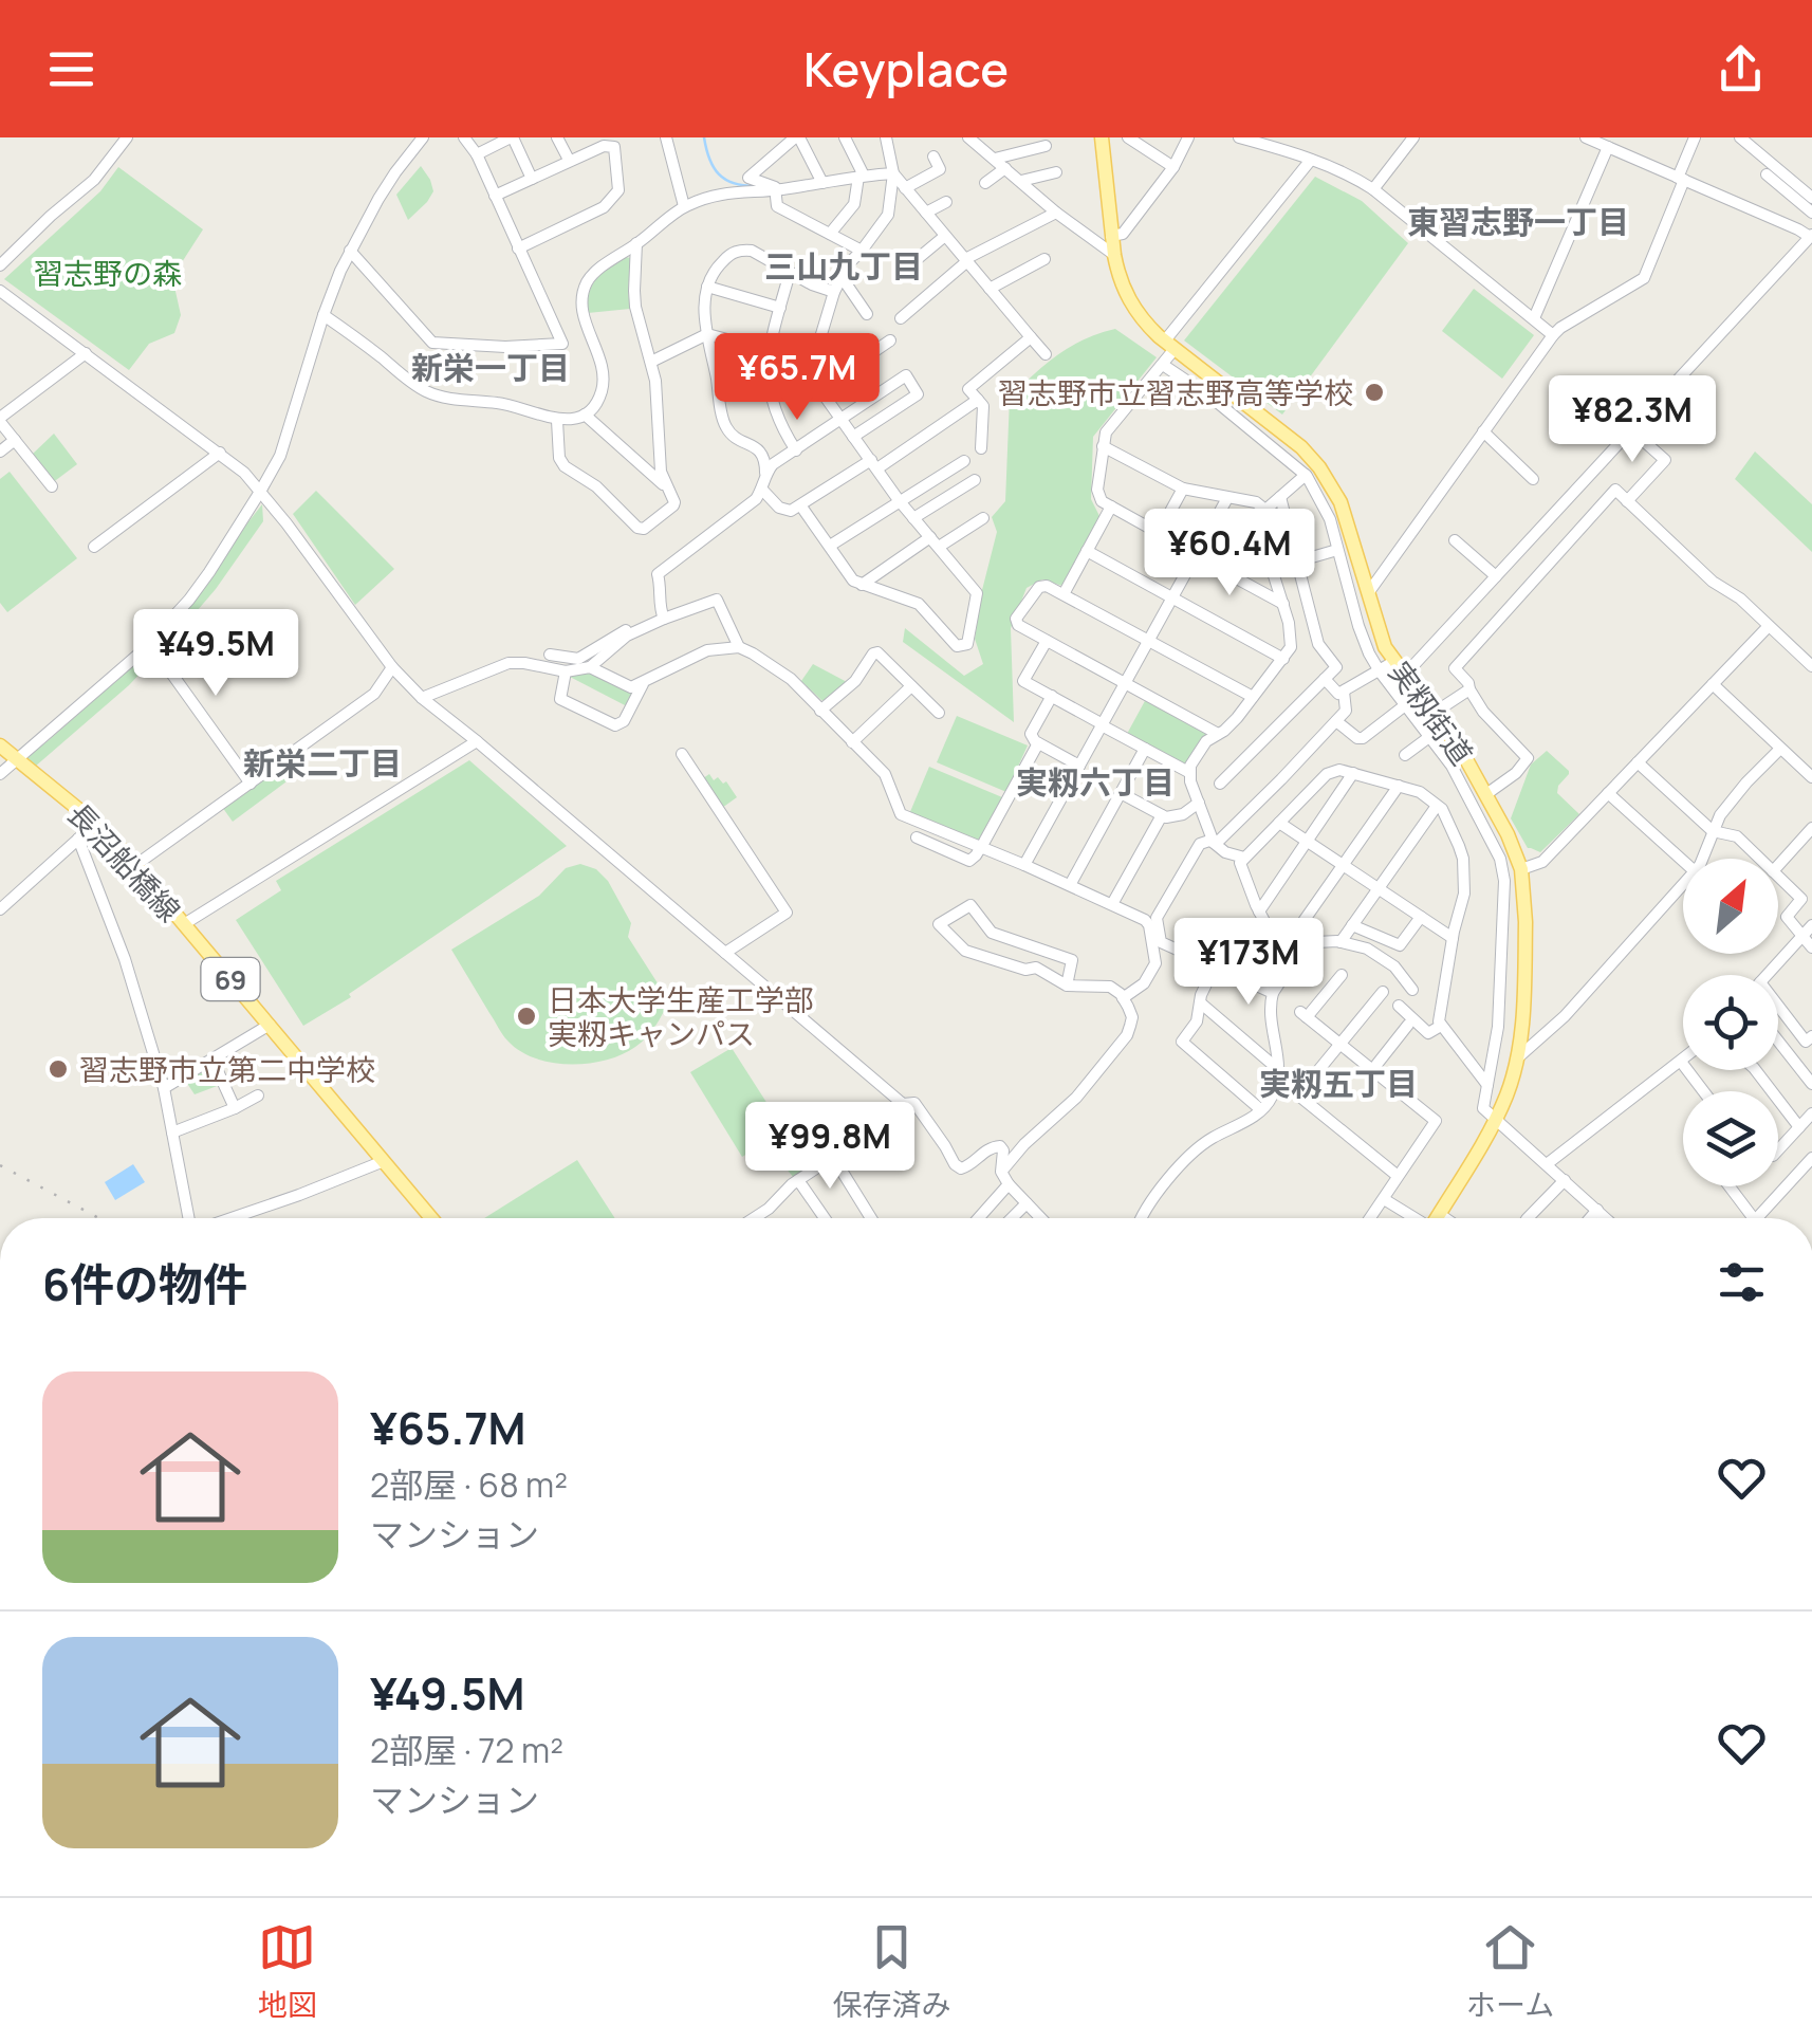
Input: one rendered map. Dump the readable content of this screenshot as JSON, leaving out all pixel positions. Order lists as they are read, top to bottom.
{
  "streets": {
    "main road": ["実籾街道", "長沼船橋線", "69"]
  },
  "districts": [
    "東習志野一丁目",
    "三山九丁目",
    "新栄一丁目",
    "新栄二丁目",
    "実籾六丁目",
    "実籾五丁目"
  ],
  "parks": ["習志野の森"],
  "places": ["習志野市立習志野高等学校", "日本大学生産工学部 実籾キャンパス", "習志野市立第二中学校"],
  "north": "top right",
  "page": {
    "header": "Keyplace",
    "price": [
      "¥65.7M",
      "¥82.3M",
      "¥60.4M",
      "¥49.5M",
      "¥173M",
      "¥99.8M"
    ],
    "heading": "6件の物件",
    "list": [
      {
        "name": "¥65.7M",
        "note": "2部屋 · 68 m² · マンション"
      },
      {
        "name": "¥49.5M",
        "note": "2部屋 · 72 m² · マンション"
      }
    ],
    "tabs": ["地図", "保存済み", "ホーム"]
  }
}
